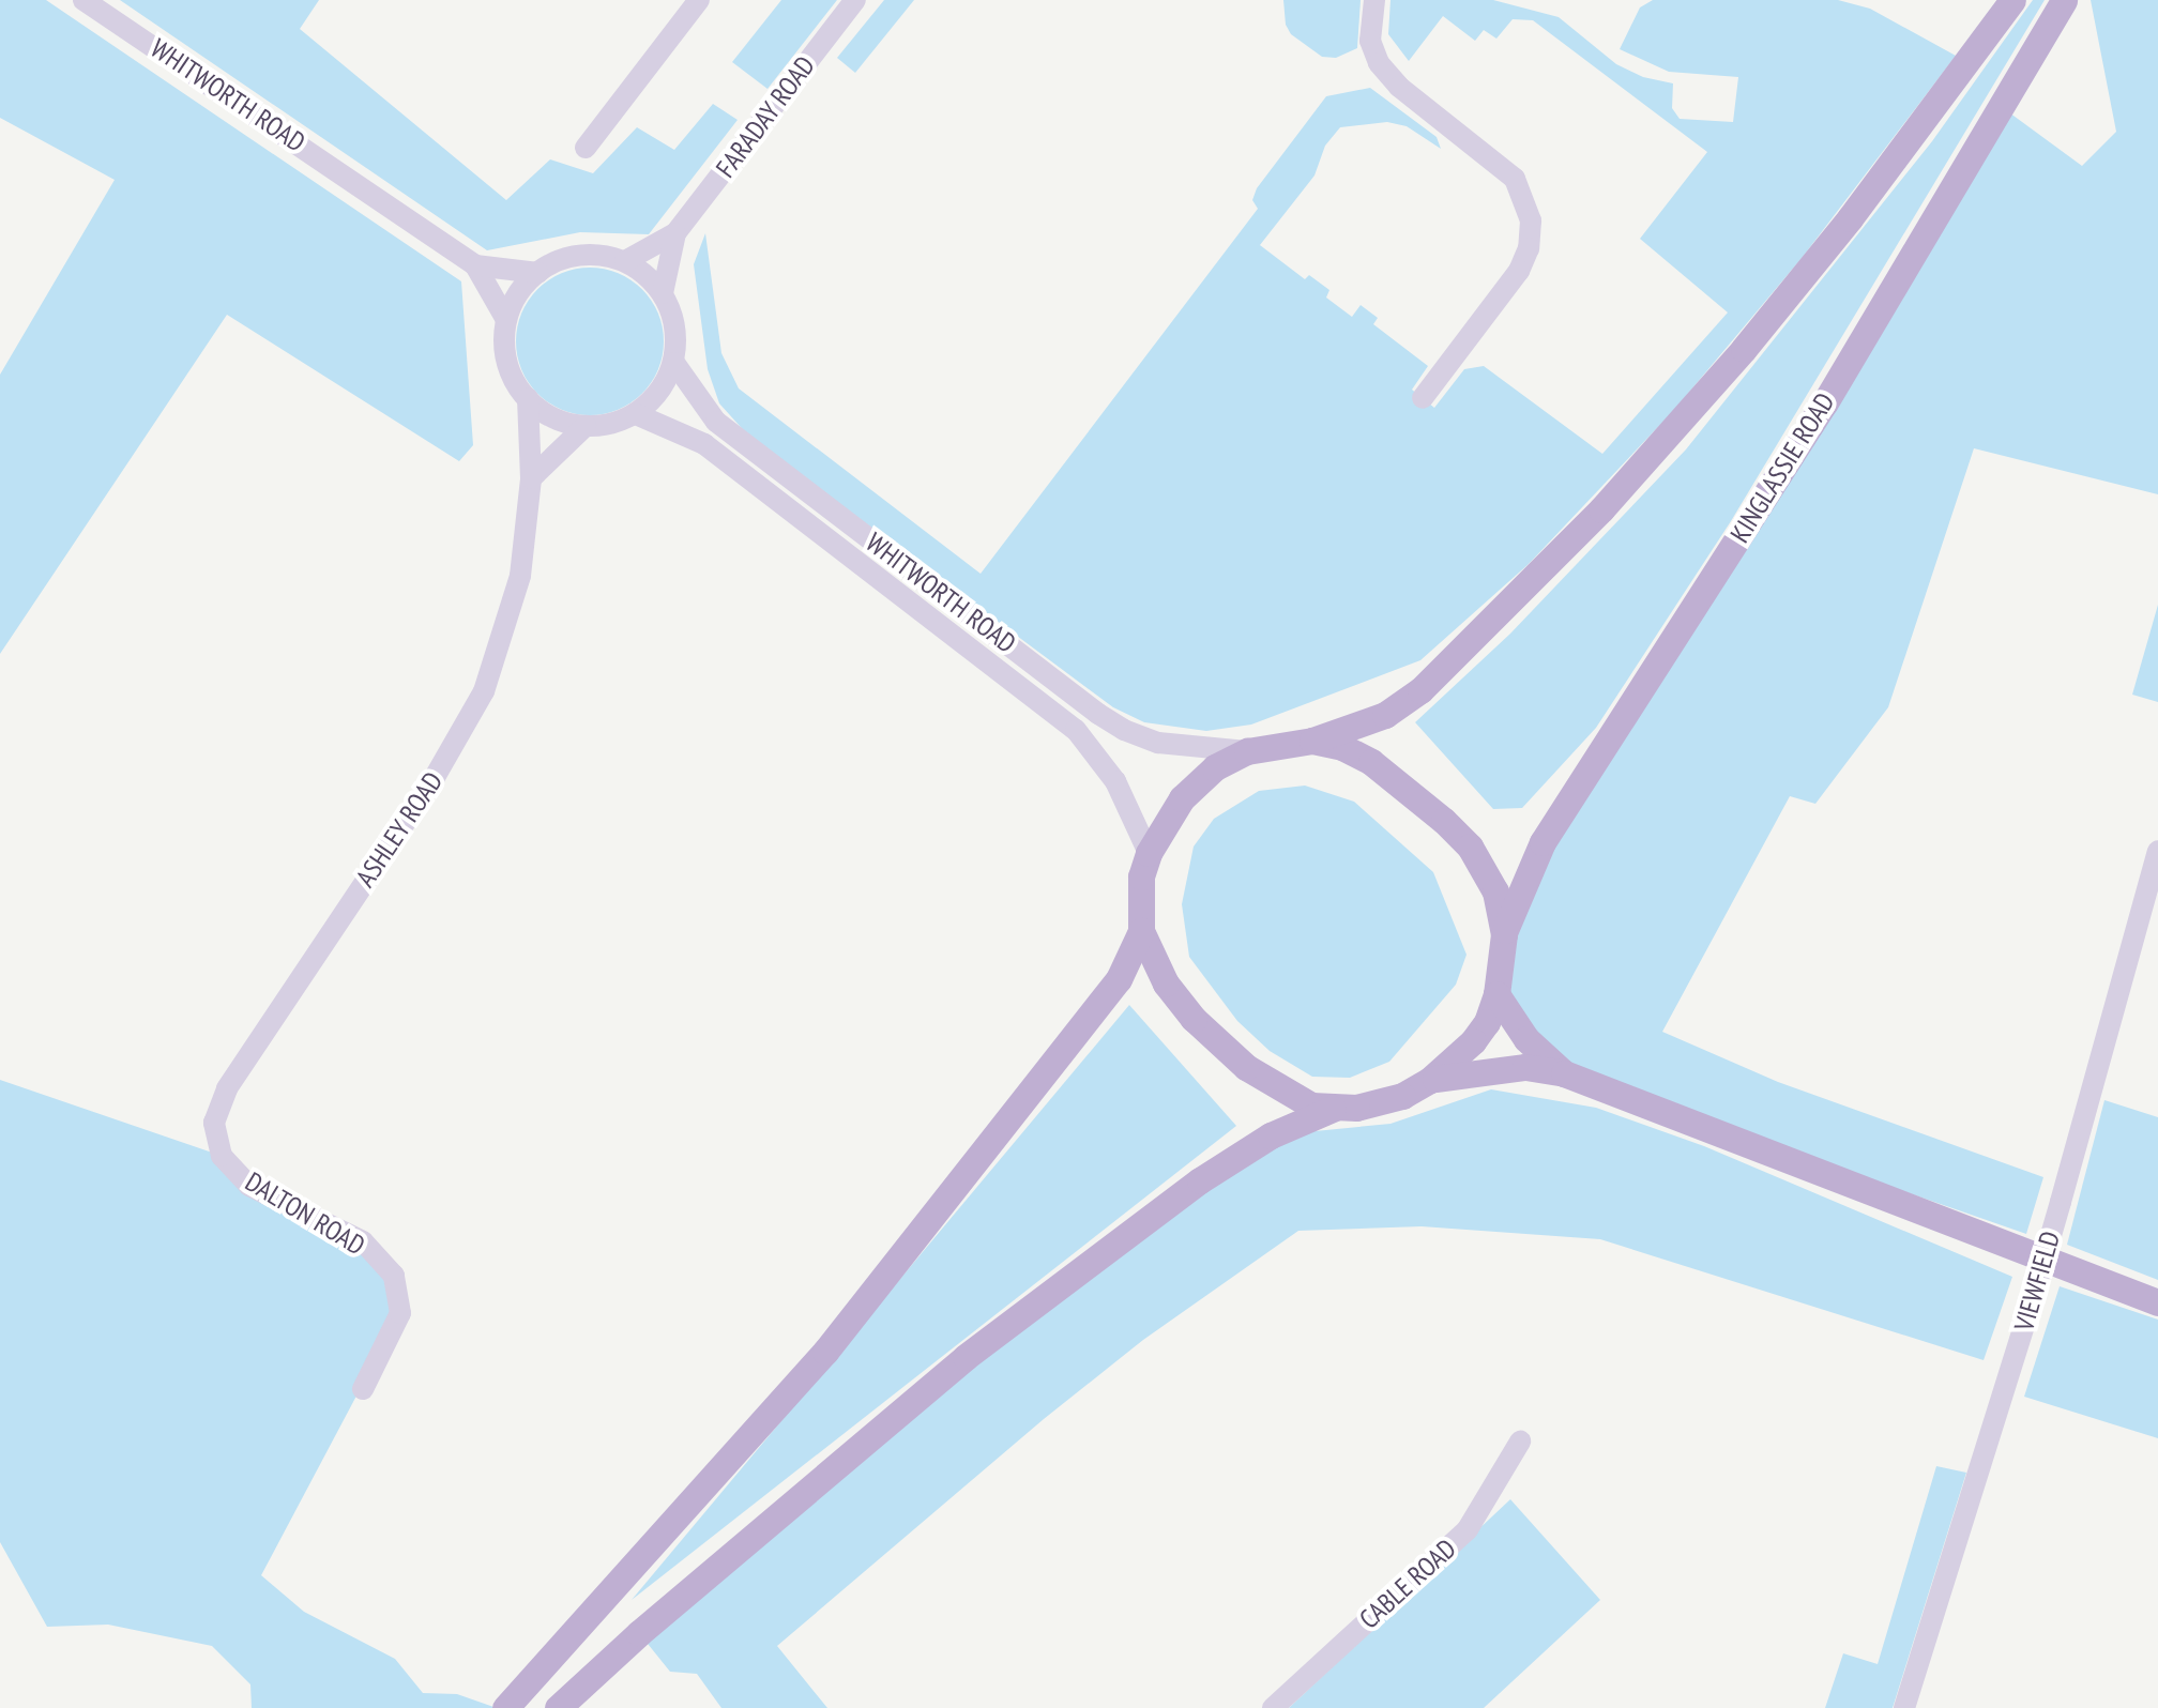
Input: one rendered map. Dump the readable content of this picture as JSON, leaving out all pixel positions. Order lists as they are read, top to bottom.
{
  "streets": {
    "main road": ["KINGLASSIE ROAD"],
    "street": [
      "WHITWORTH ROAD",
      "FARADAY ROAD",
      "ASHLEY ROAD",
      "DALTON ROAD",
      "VIEWFIELD",
      "CABLE ROAD"
    ]
  },
  "crossings": [
    ["WHITWORTH ROAD", "FARADAY ROAD"],
    ["WHITWORTH ROAD", "KINGLASSIE ROAD"],
    ["WHITWORTH ROAD", "ASHLEY ROAD"],
    ["FARADAY ROAD", "ASHLEY ROAD"],
    ["ASHLEY ROAD", "DALTON ROAD"]
  ]
}
